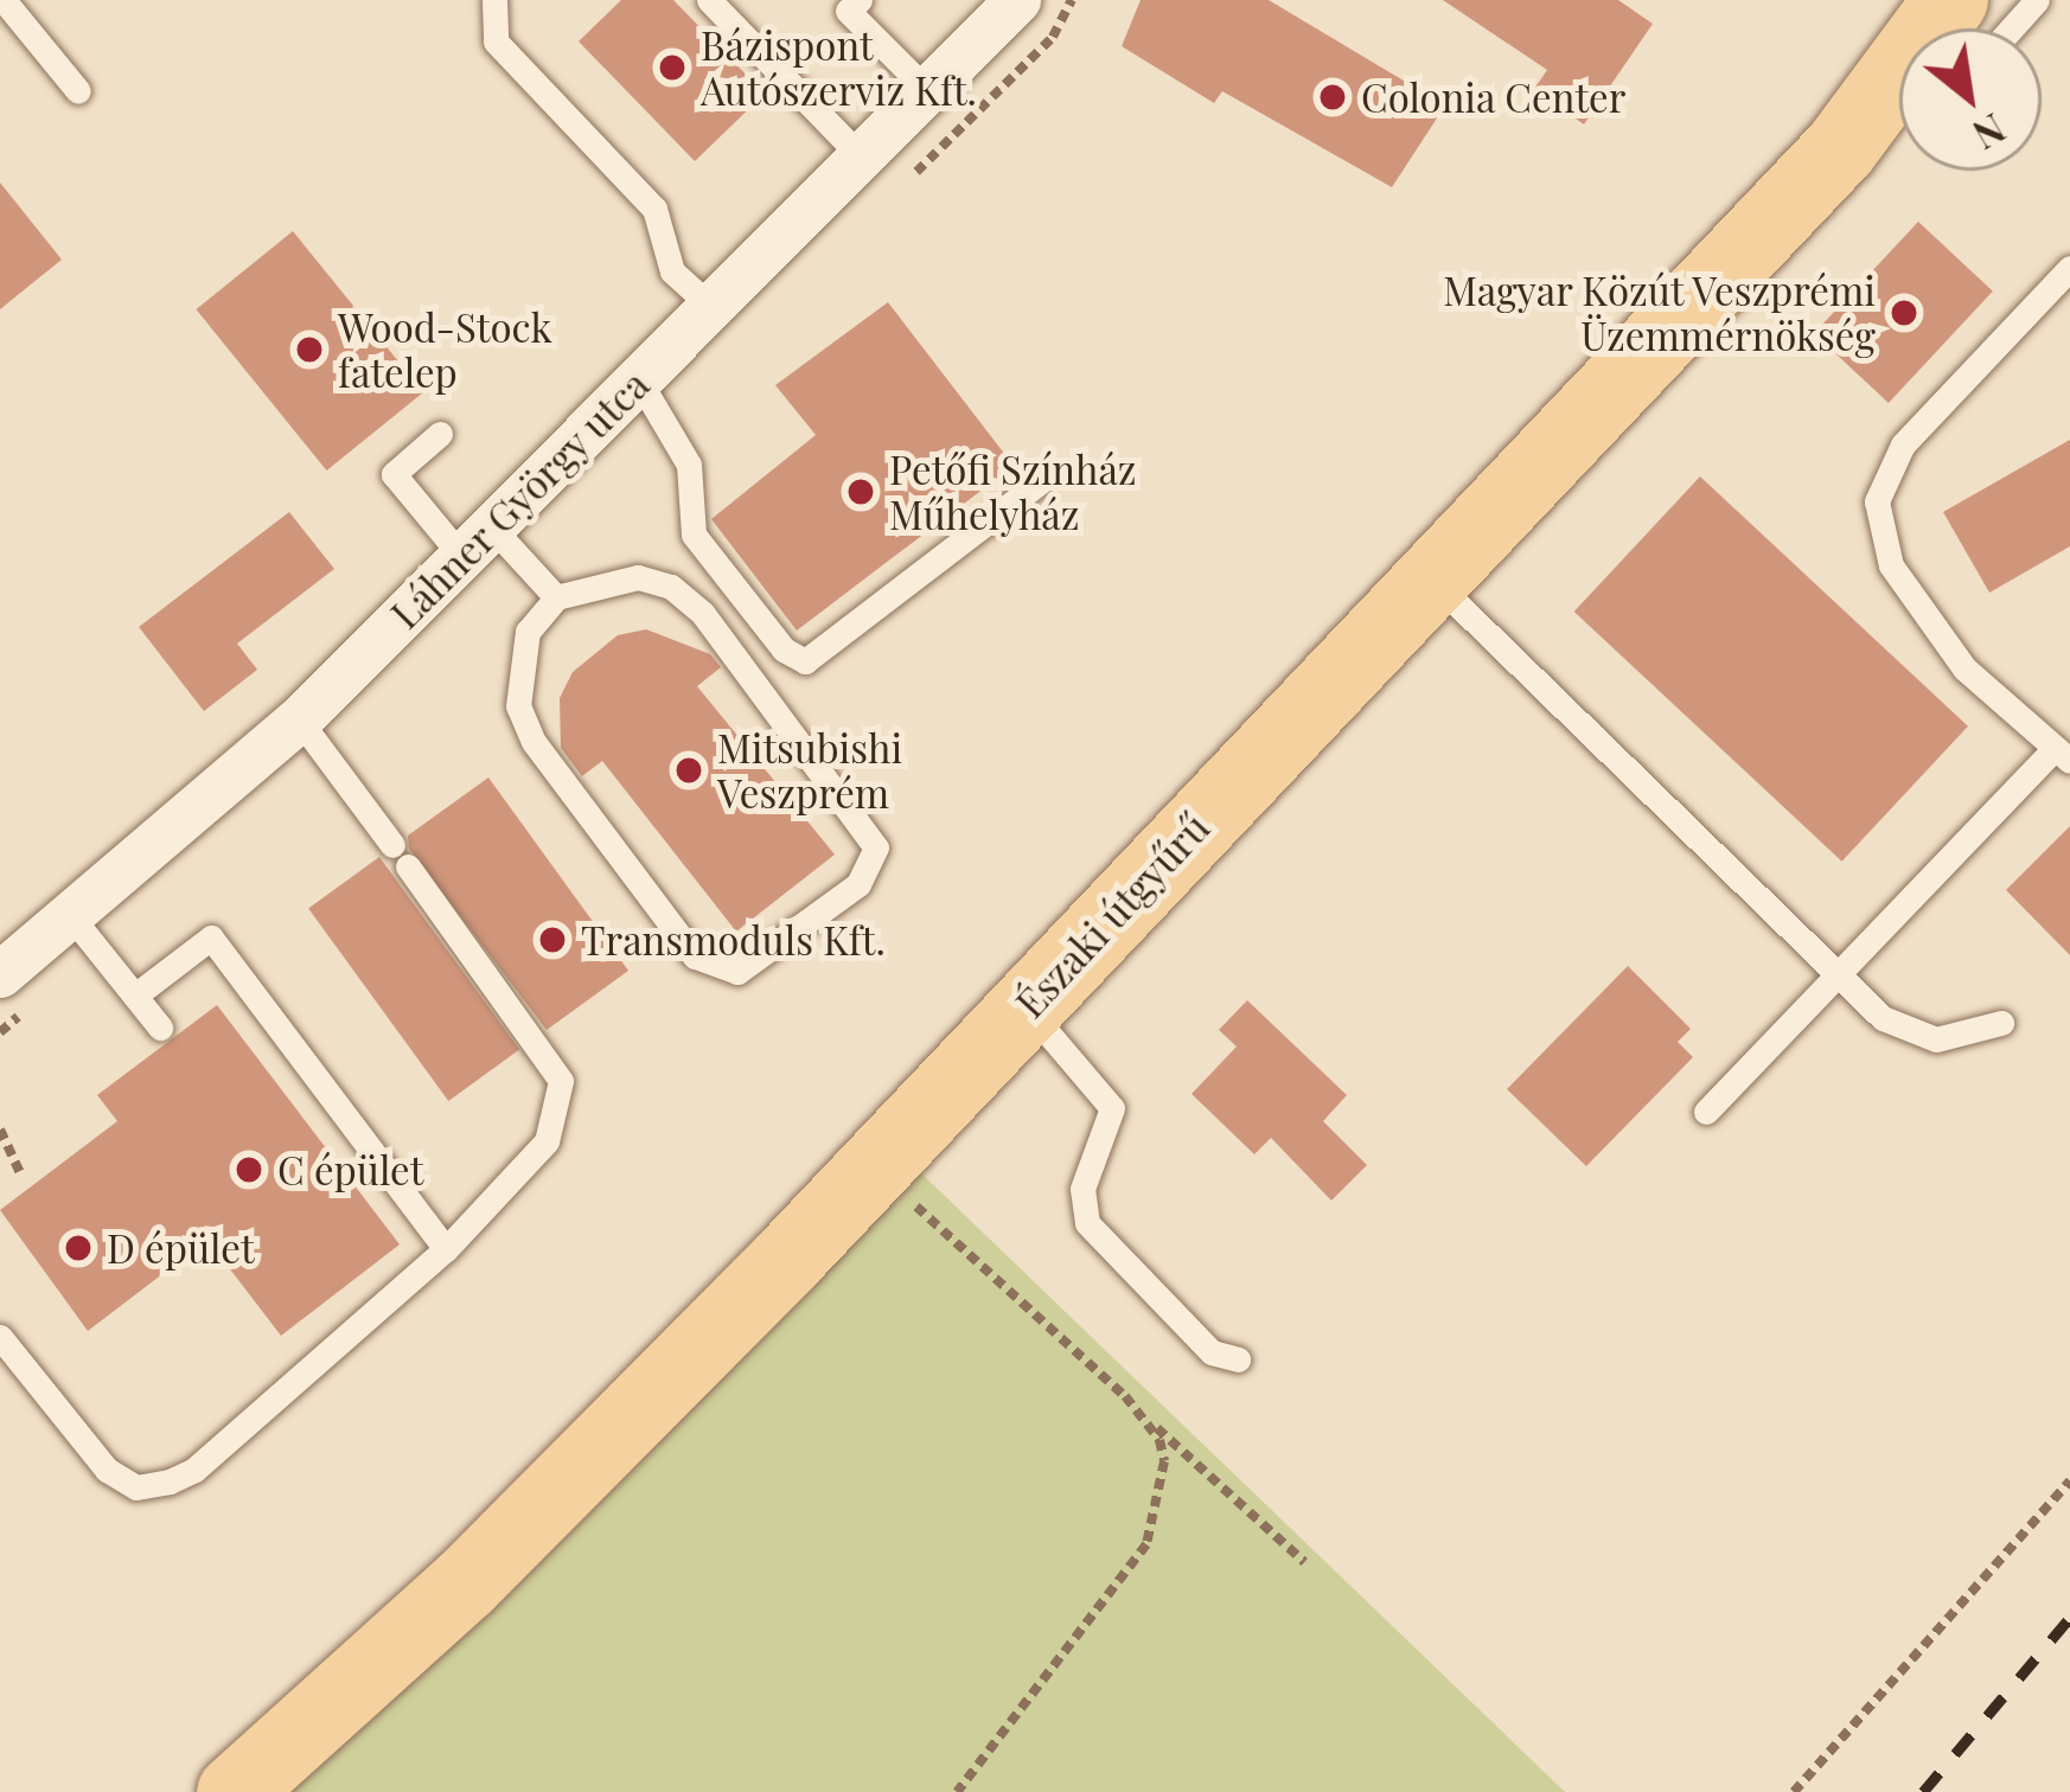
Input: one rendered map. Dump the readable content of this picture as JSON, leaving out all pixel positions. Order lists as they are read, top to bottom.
{
  "streets": {
    "main road": ["Északi útgyűrű"],
    "street": ["Láhner György utca"]
  },
  "places": [
    "Bázispont Autószerviz Kft.",
    "Colonia Center",
    "Magyar Közút Veszprémi Üzemmérnökség",
    "Wood-Stock fatelep",
    "Petőfi Színház Műhelyház",
    "Mitsubishi Veszprém",
    "Transmoduls Kft.",
    "C épület",
    "D épület"
  ],
  "north": "bottom right"
}
